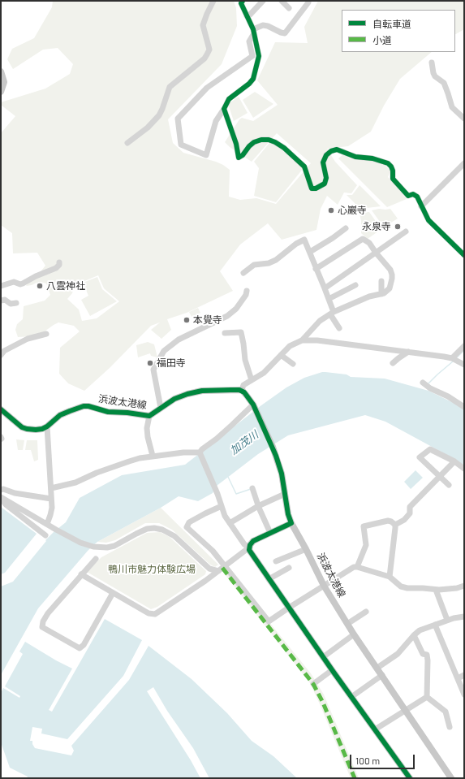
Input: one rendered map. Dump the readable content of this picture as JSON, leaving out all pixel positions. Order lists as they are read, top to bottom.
{
  "streets": {
    "main road": ["浜波太港線"]
  },
  "water": ["加茂川"],
  "parks": ["鴨川市魅力体験広場"],
  "places": [
    "心巖寺",
    "永泉寺",
    "八雲神社",
    "本覺寺",
    "福田寺"
  ],
  "legend": ["自転車道", "小道"],
  "scale_bar": "100 m"
}
